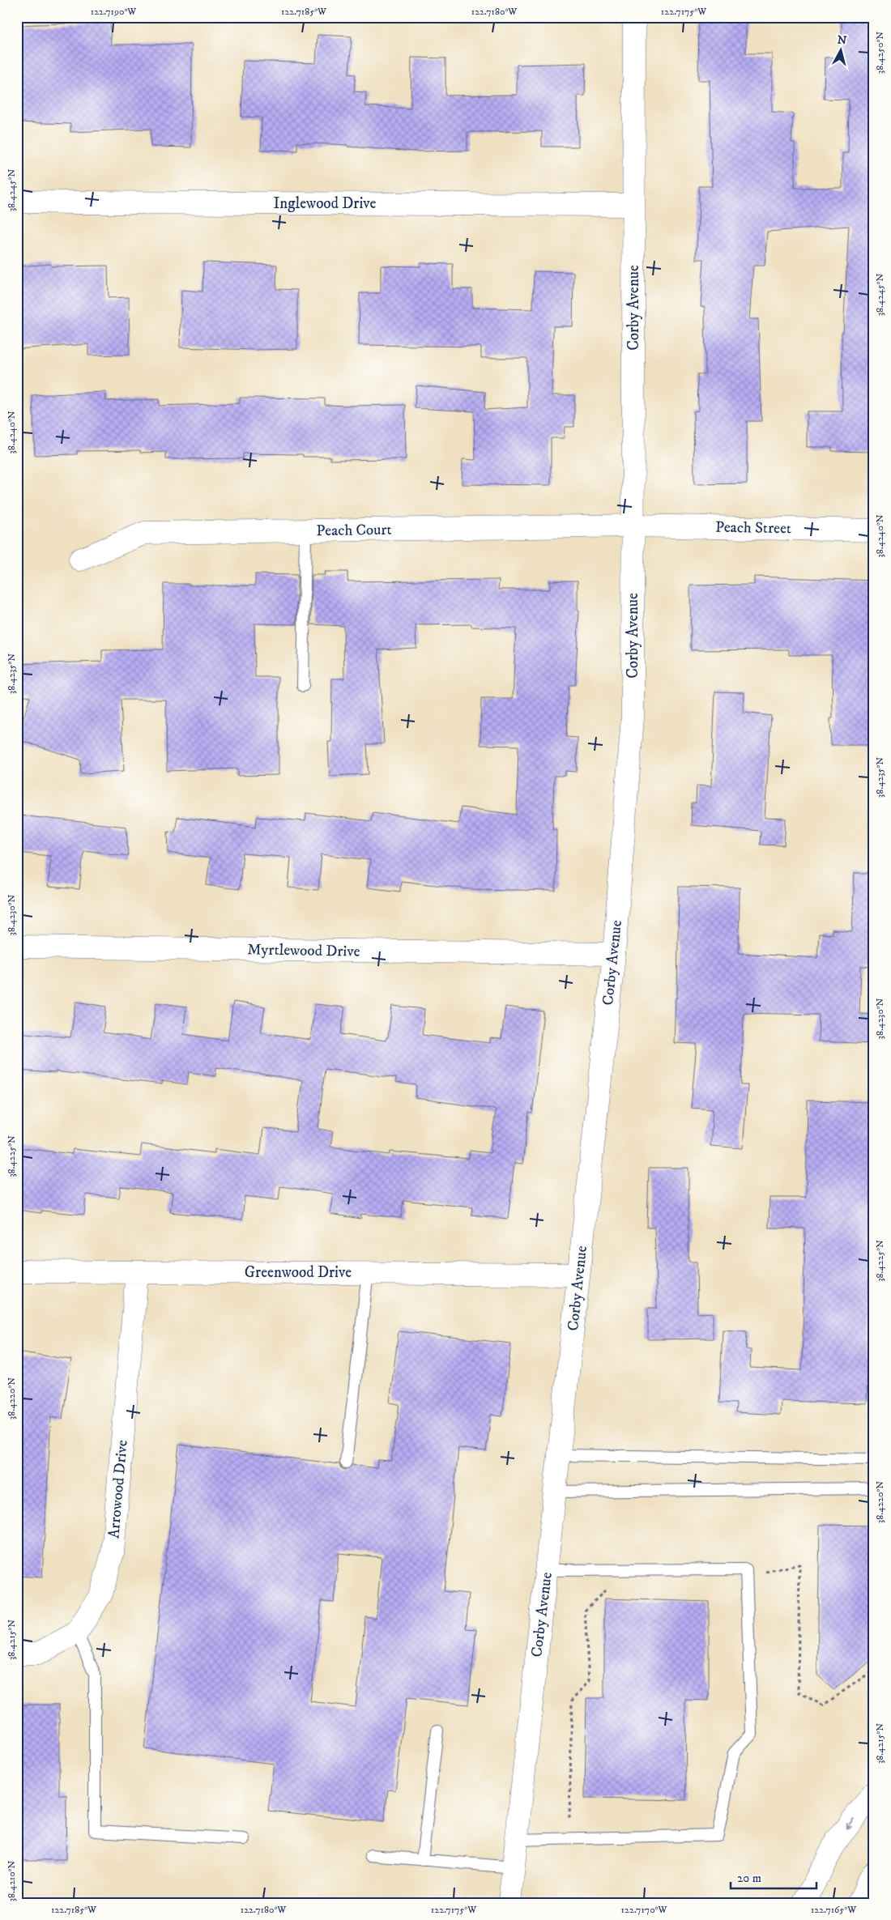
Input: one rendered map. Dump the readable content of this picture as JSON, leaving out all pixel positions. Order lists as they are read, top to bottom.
{
  "streets": {
    "street": [
      "Inglewood Drive",
      "Corby Avenue",
      "Peach Street",
      "Peach Court",
      "Myrtlewood Drive",
      "Greenwood Drive",
      "Arrowood Drive"
    ]
  },
  "crossings": [
    ["Inglewood Drive", "Corby Avenue"],
    ["Corby Avenue", "Peach Street"],
    ["Corby Avenue", "Peach Court"],
    ["Corby Avenue", "Myrtlewood Drive"],
    ["Corby Avenue", "Greenwood Drive"],
    ["Peach Street", "Peach Court"],
    ["Greenwood Drive", "Arrowood Drive"]
  ],
  "scale_bar": "20 m",
  "north": "top",
  "coordinates": [
    "122.7190°W",
    "122.7185°W",
    "122.7180°W",
    "122.7175°W",
    "38.4250°N",
    "38.4245°N",
    "38.4240°N",
    "38.4235°N",
    "38.4230°N",
    "38.4225°N",
    "38.4220°N",
    "38.4215°N",
    "38.4210°N",
    "122.7170°W",
    "122.7165°W"
  ]
}
